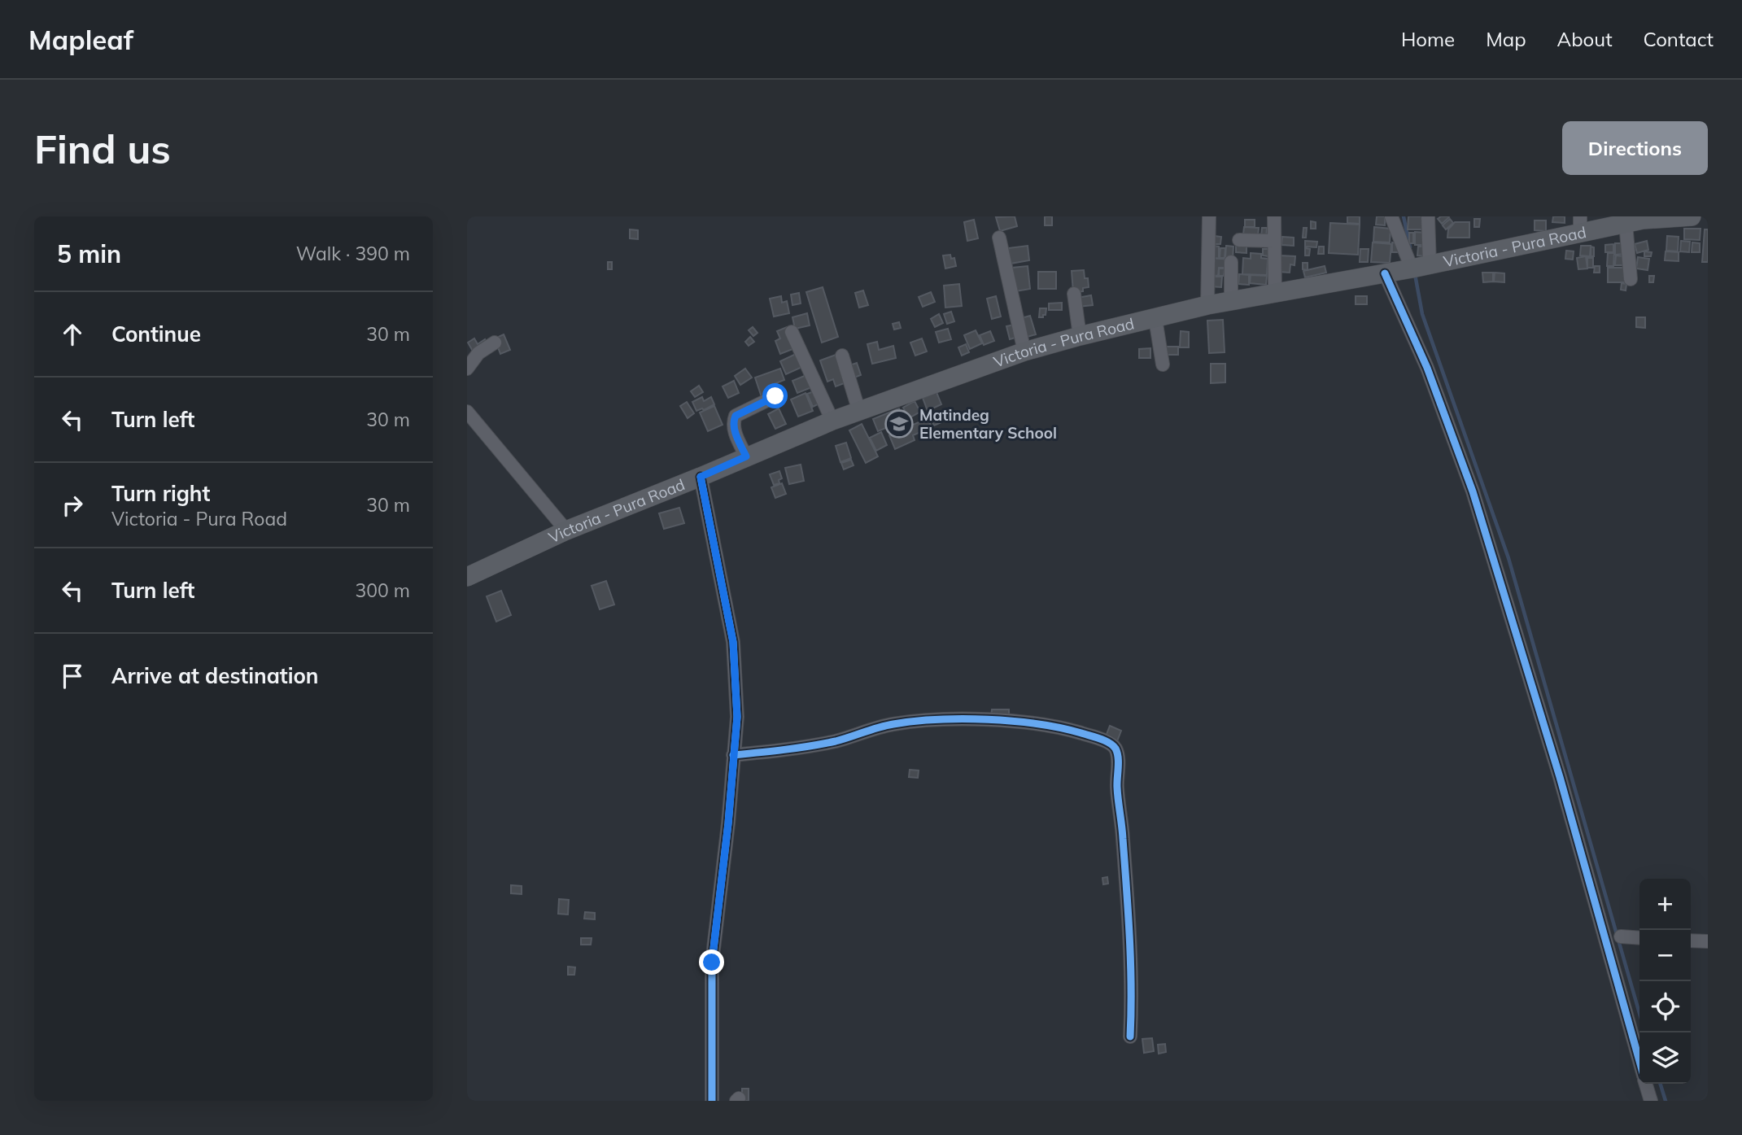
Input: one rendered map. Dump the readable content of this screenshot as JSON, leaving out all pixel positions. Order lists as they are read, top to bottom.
{
  "streets": {
    "main road": ["Victoria - Pura Road"]
  },
  "places": {
    "school or university": ["Matindeg Elementary School"]
  },
  "page": {
    "header": "Mapleaf",
    "nav": [
      "Home",
      "Map",
      "About",
      "Contact"
    ],
    "buttons": "Directions",
    "title": "Find us",
    "heading": ["5 min", "Walk · 390 m"],
    "list": [
      ["Continue", "30 m"],
      ["Turn left", "30 m"],
      ["Turn right", "Victoria - Pura Road", "30 m"],
      ["Turn left", "300 m"],
      "Arrive at destination"
    ],
    "map_buttons": ["+", "−"]
  }
}
